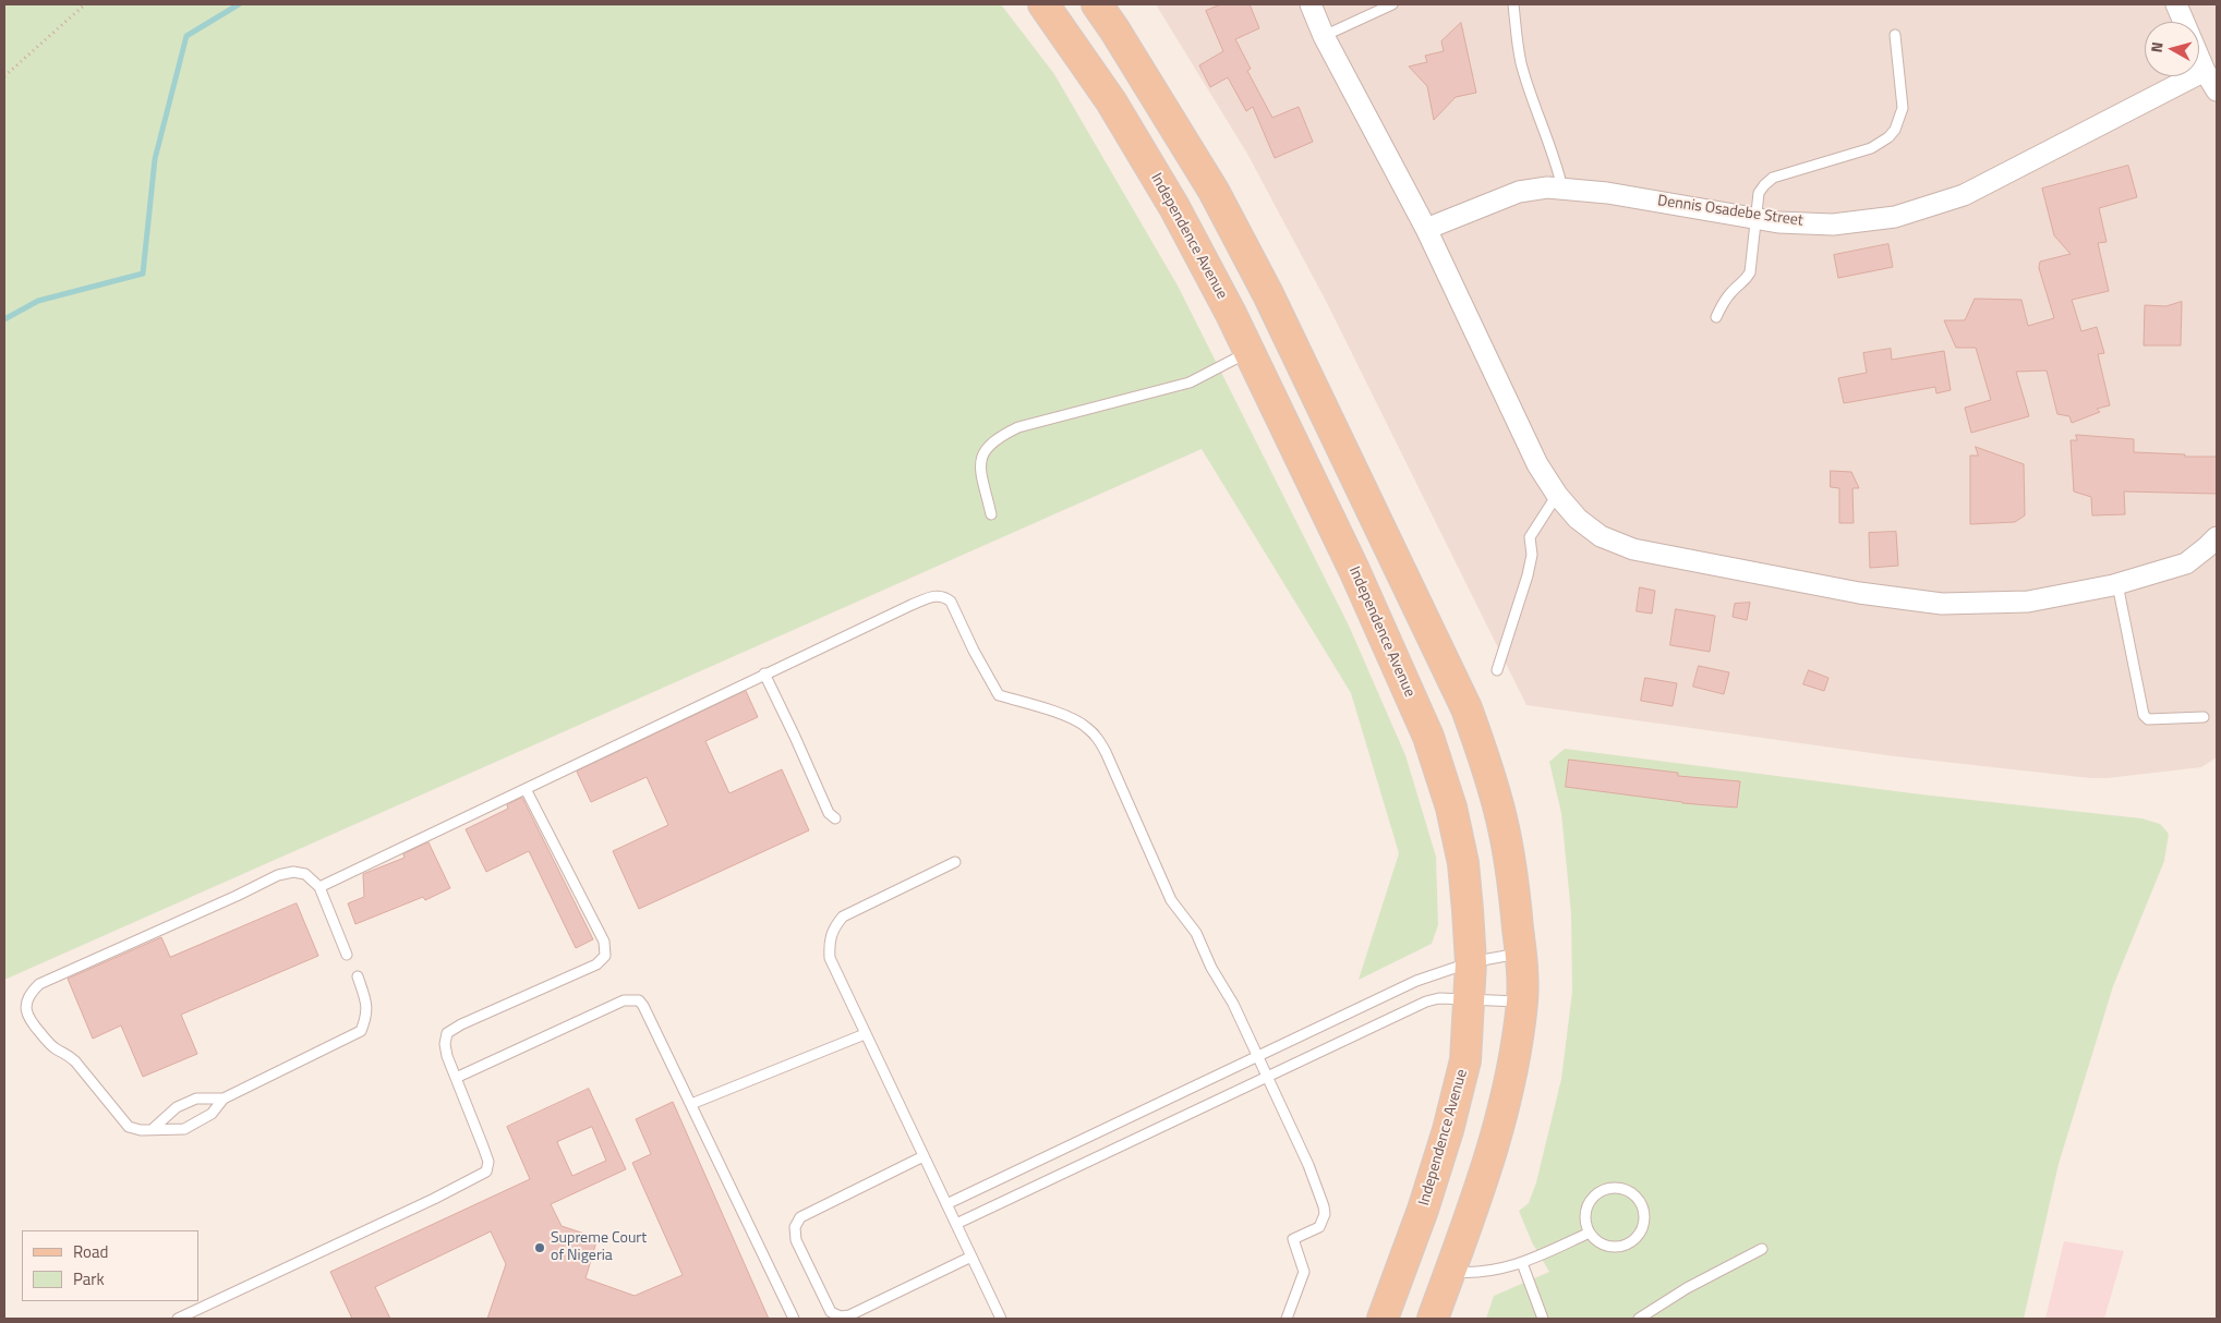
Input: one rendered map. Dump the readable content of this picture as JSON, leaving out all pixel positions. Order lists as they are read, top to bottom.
{
  "streets": {
    "main road": ["Independence Avenue"],
    "street": ["Dennis Osadebe Street"]
  },
  "places": ["Supreme Court of Nigeria"],
  "legend": ["Road", "Park"],
  "north": "left"
}
